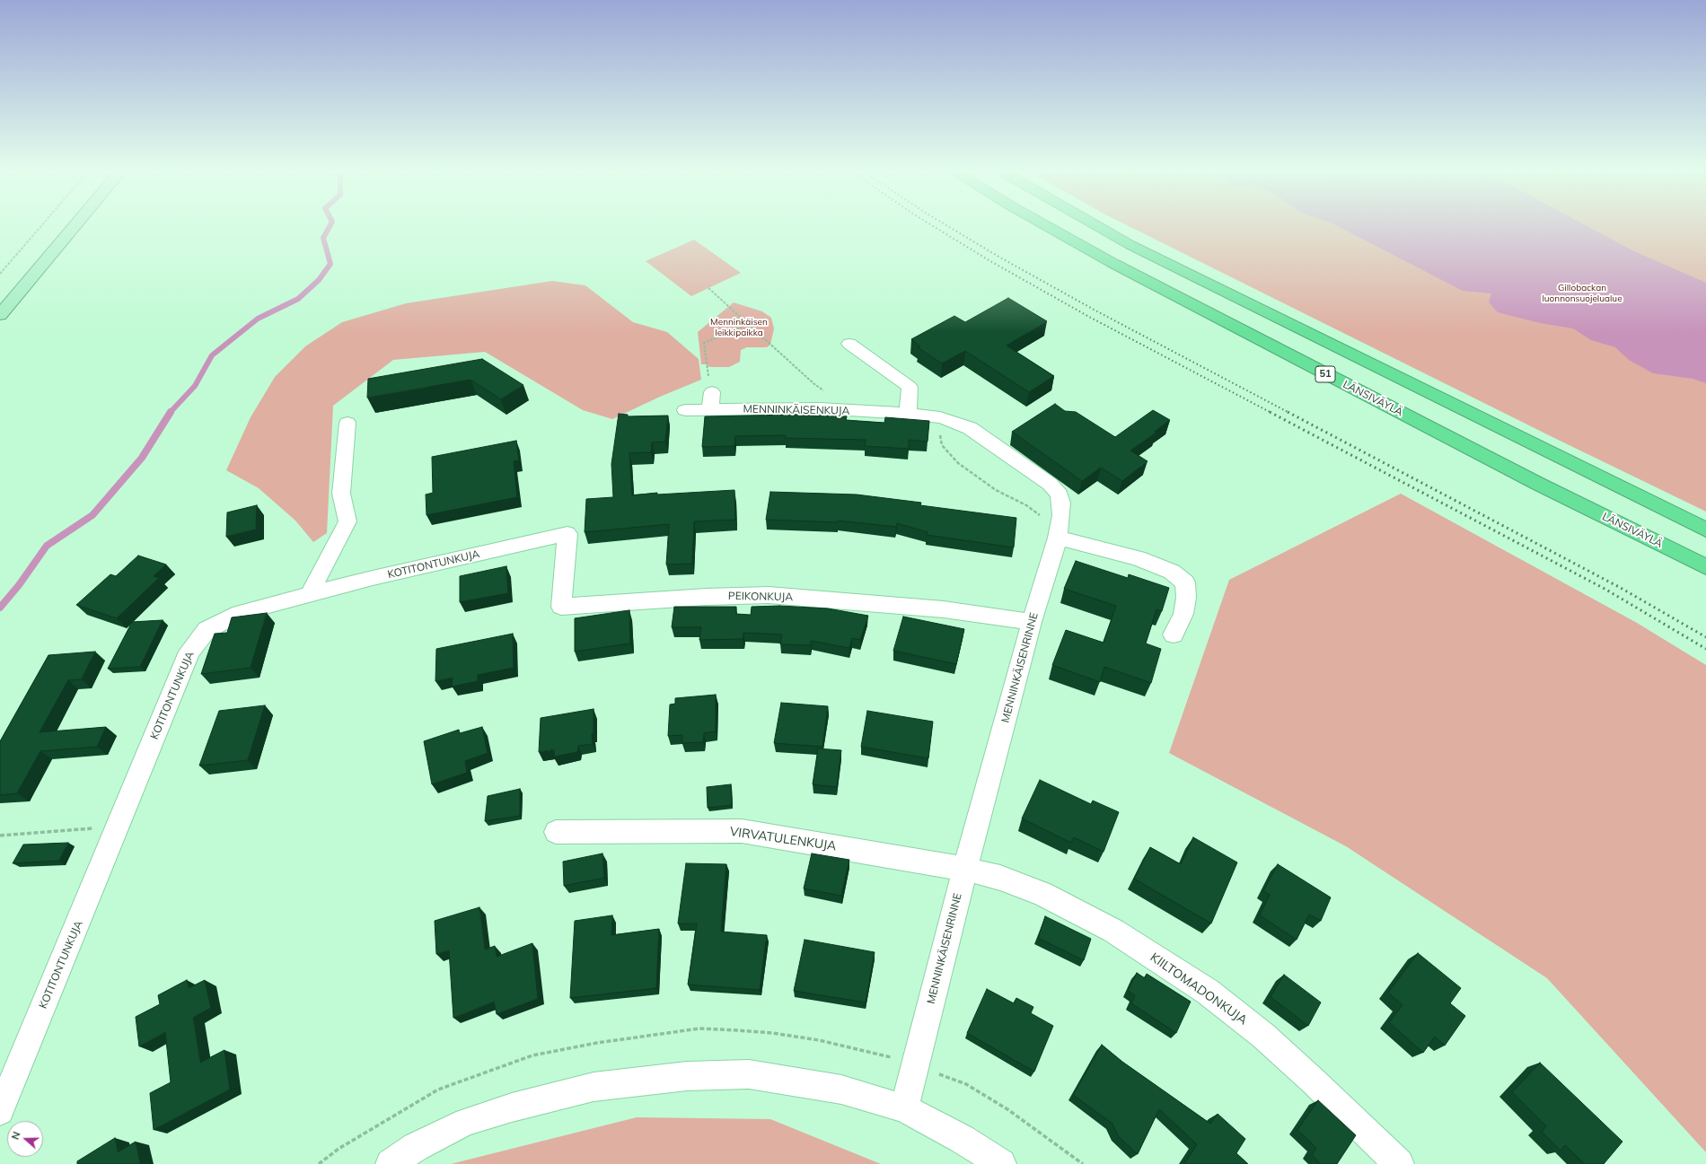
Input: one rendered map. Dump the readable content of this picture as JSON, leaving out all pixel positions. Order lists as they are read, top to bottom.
{
  "streets": {
    "highway": ["51", "LÄNSIVÄYLÄ"],
    "street": [
      "MENNINKÄISENKUJA",
      "KOTITONTUNKUJA",
      "PEIKONKUJA",
      "MENNINKÄISENRINNE",
      "VIRVATULENKUJA",
      "KIILTOMADONKUJA"
    ]
  },
  "crossings": [
    ["MENNINKÄISENKUJA", "MENNINKÄISENRINNE"],
    ["KOTITONTUNKUJA", "PEIKONKUJA"],
    ["PEIKONKUJA", "MENNINKÄISENRINNE"],
    ["MENNINKÄISENRINNE", "VIRVATULENKUJA"],
    ["MENNINKÄISENRINNE", "KIILTOMADONKUJA"],
    ["VIRVATULENKUJA", "KIILTOMADONKUJA"]
  ],
  "parks": ["Gillobackan luonnonsuojelualue", "Menninkäisen leikkipaikka"],
  "north": "left"
}
